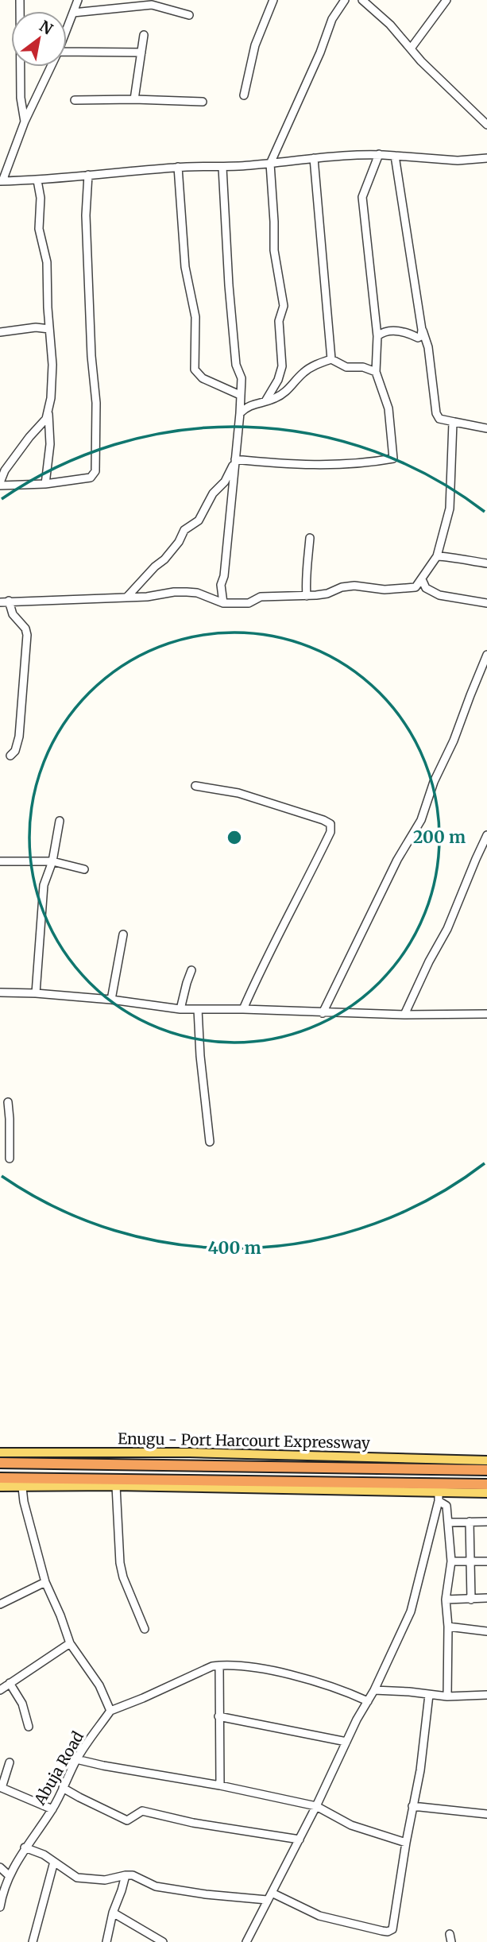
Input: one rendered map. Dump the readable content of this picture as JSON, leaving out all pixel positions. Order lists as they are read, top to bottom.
{
  "streets": {
    "highway": ["Enugu - Port Harcourt Expressway"],
    "street": ["Abuja Road"]
  },
  "north": "top right",
  "rings": ["200 m", "400 m"]
}
